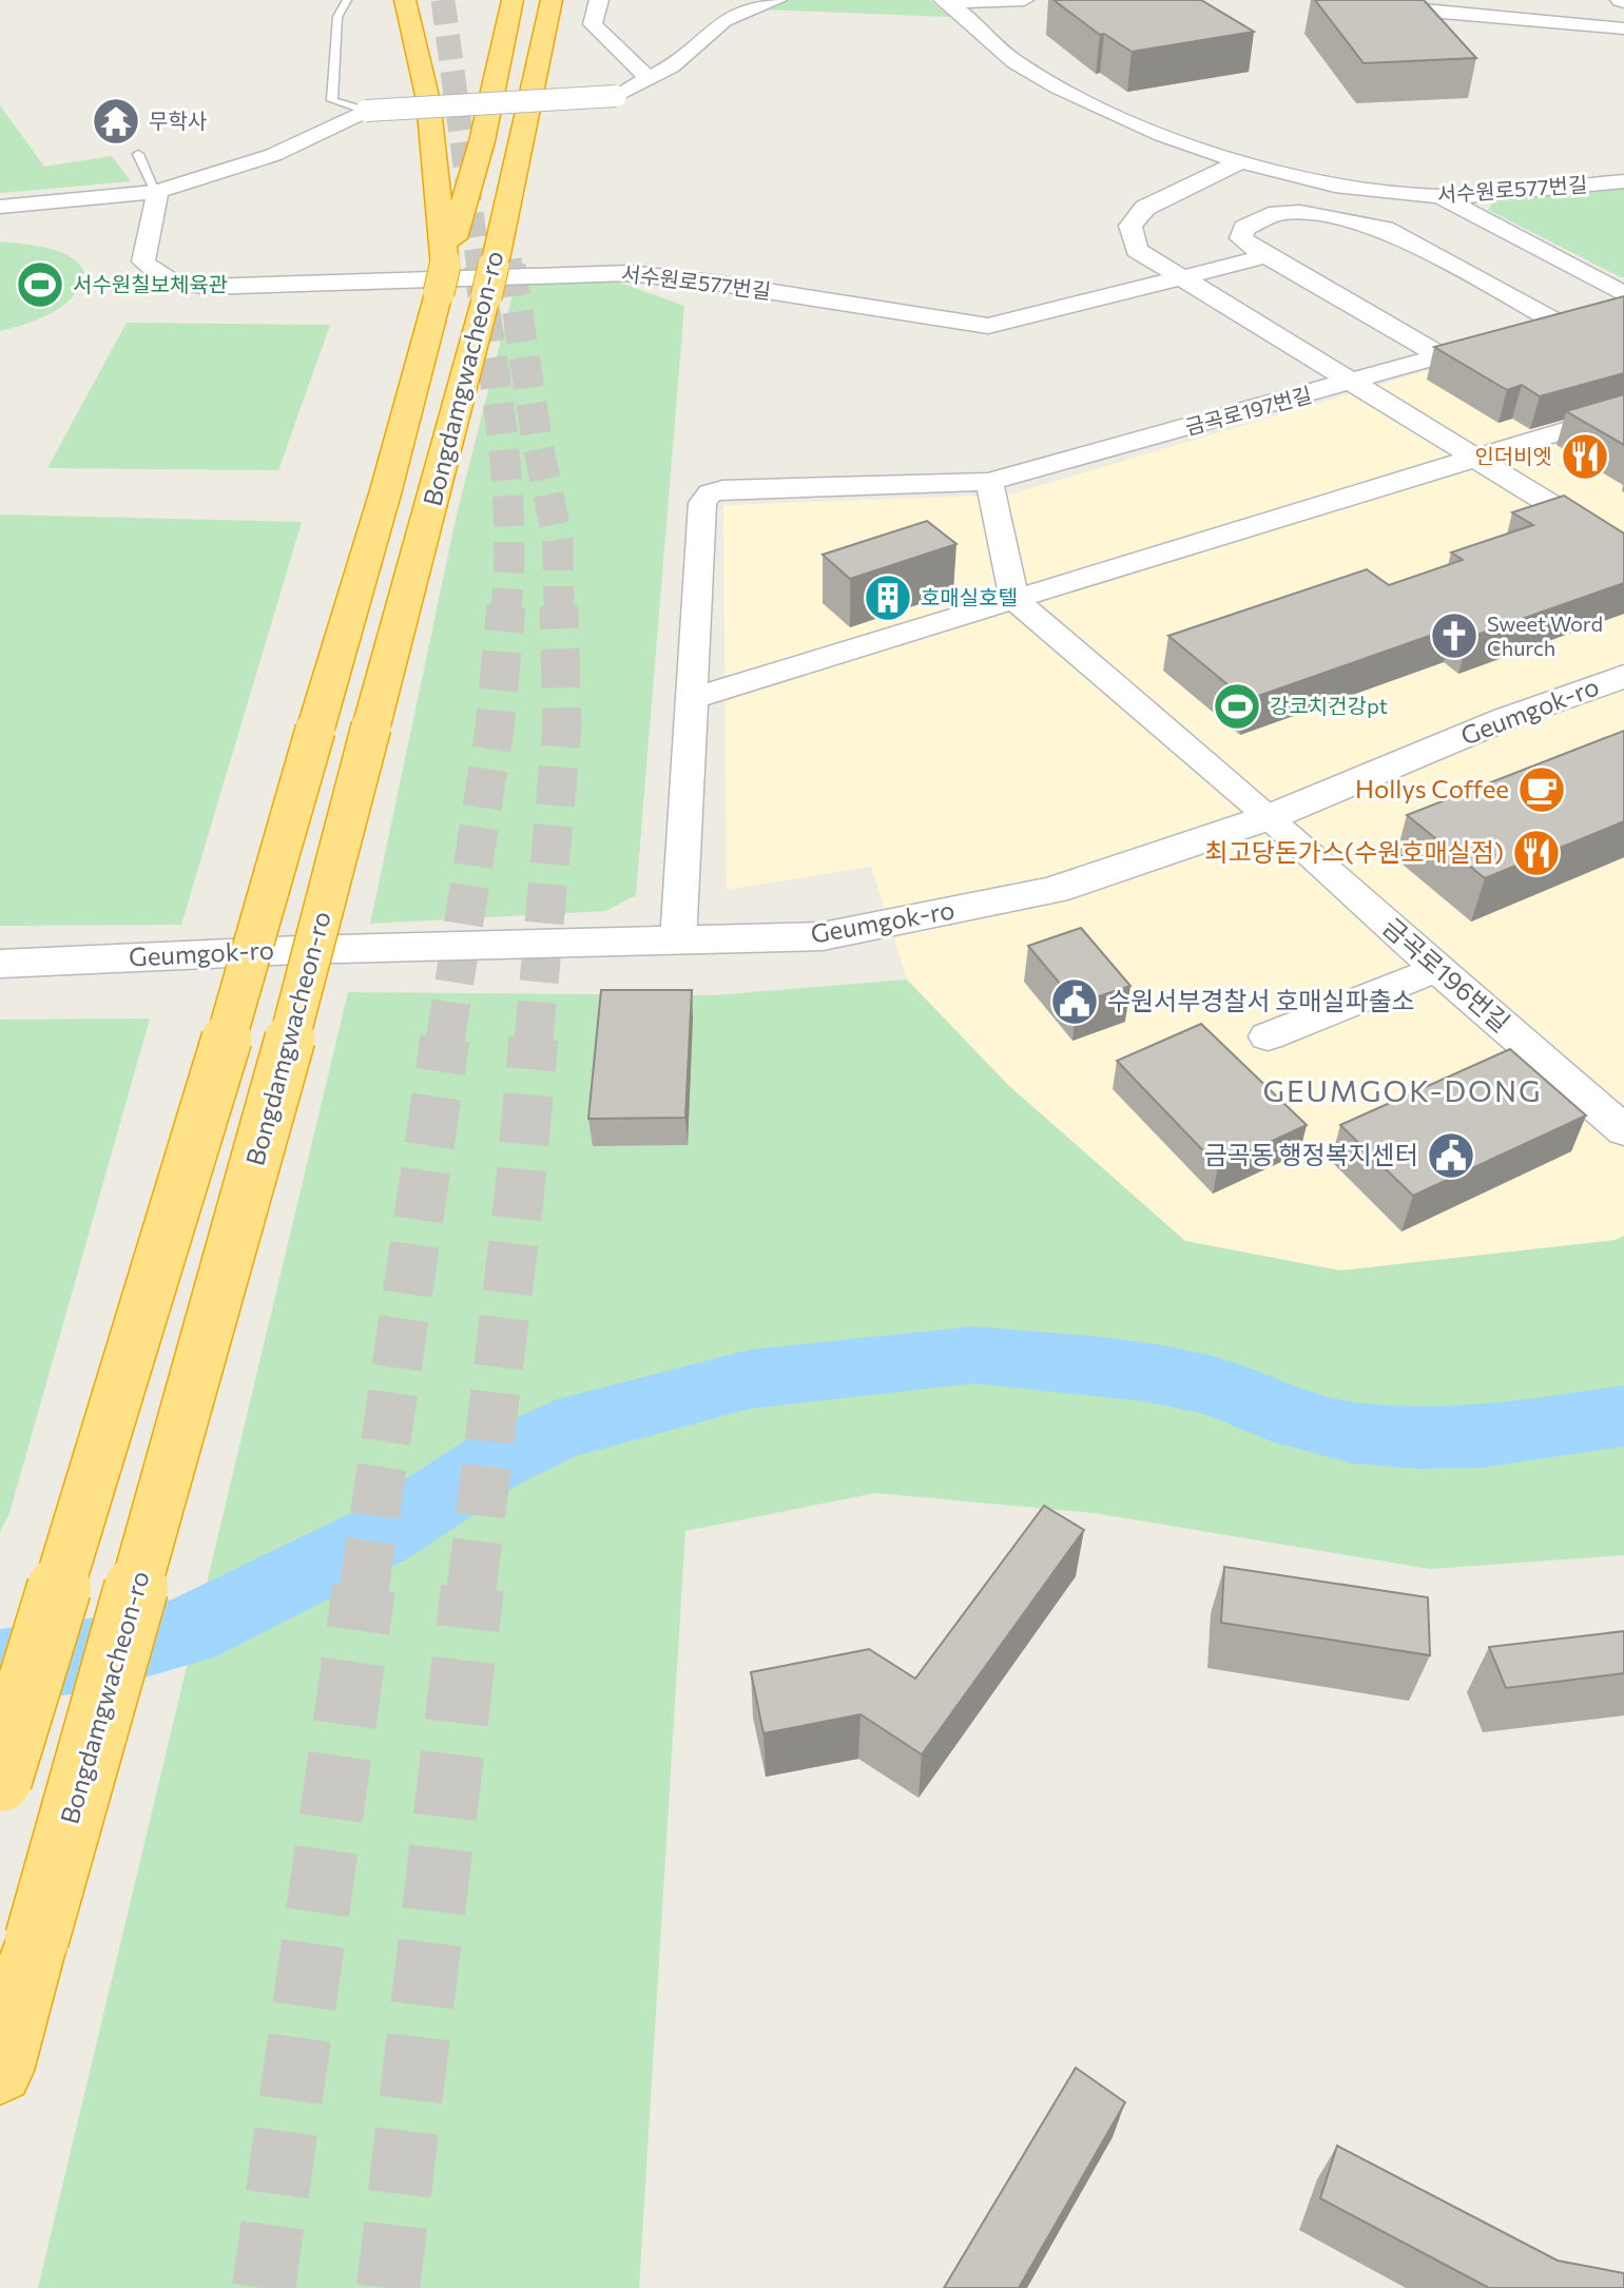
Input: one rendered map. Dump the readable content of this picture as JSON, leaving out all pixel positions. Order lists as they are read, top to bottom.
{
  "streets": {
    "highway": ["Bongdamgwacheon-ro"],
    "main road": ["Geumgok-ro"],
    "street": ["서수원로577번길", "금곡로197번길", "금곡로196번길"]
  },
  "crossings": [
    ["금곡로197번길", "Geumgok-ro"],
    ["Geumgok-ro", "금곡로196번길"]
  ],
  "districts": ["GEUMGOK-DONG"],
  "places": {
    "temple": ["무학사"],
    "sports": ["서수원칠보체육관", "강코치건강pt"],
    "restaurant": ["인더비엣", "최고당돈가스(수원호매실점)"],
    "building": ["호매실호텔"],
    "church": ["Sweet Word Church"],
    "cafe": ["Hollys Coffee"],
    "public building": ["수원서부경찰서 호매실파출소", "금곡동 행정복지센터"]
  }
}
